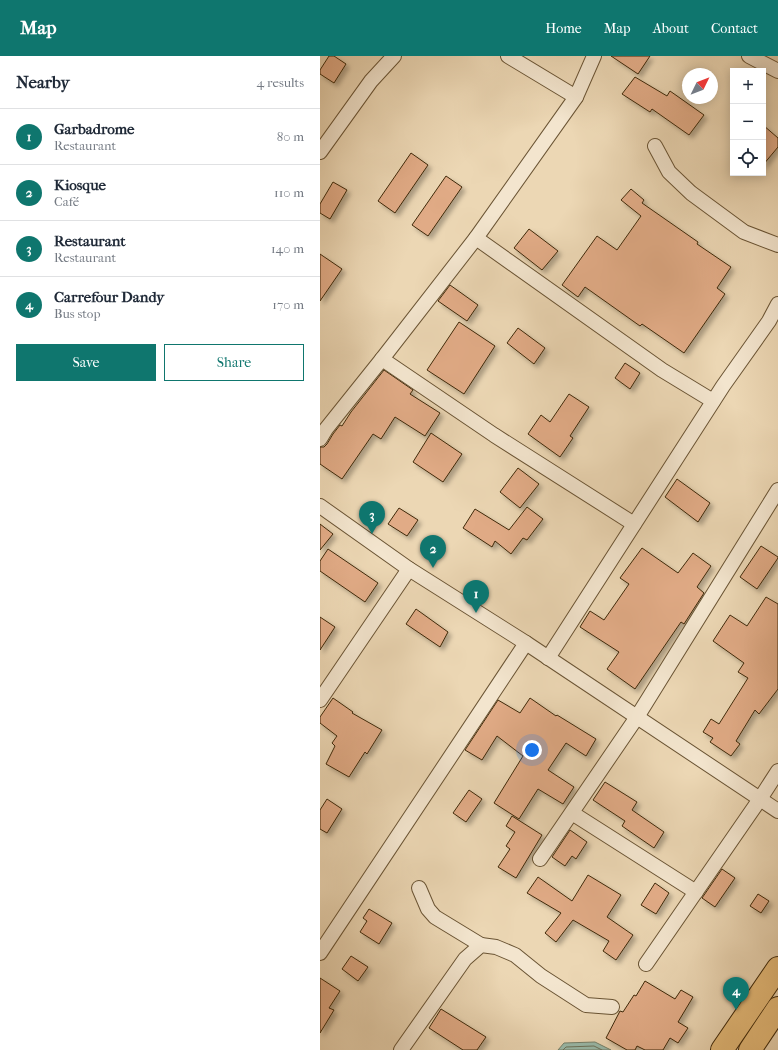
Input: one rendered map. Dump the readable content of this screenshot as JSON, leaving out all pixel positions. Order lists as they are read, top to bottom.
{
  "north": "top right",
  "page": {
    "header": "Map",
    "nav": [
      "Home",
      "Map",
      "About",
      "Contact"
    ],
    "heading": ["Nearby", "4 results"],
    "map_buttons": ["+", "−"],
    "list": [
      {
        "mark": "1",
        "name": "Garbadrome",
        "note": "Restaurant",
        "value": "80 m"
      },
      {
        "mark": "2",
        "name": "Kiosque",
        "note": "Café",
        "value": "110 m"
      },
      {
        "mark": "3",
        "name": "Restaurant",
        "note": "Restaurant",
        "value": "140 m"
      },
      {
        "mark": "4",
        "name": "Carrefour Dandy",
        "note": "Bus stop",
        "value": "170 m"
      }
    ],
    "buttons": ["Save", "Share"],
    "pins": [
      "3",
      "2",
      "1",
      "4"
    ]
  }
}
